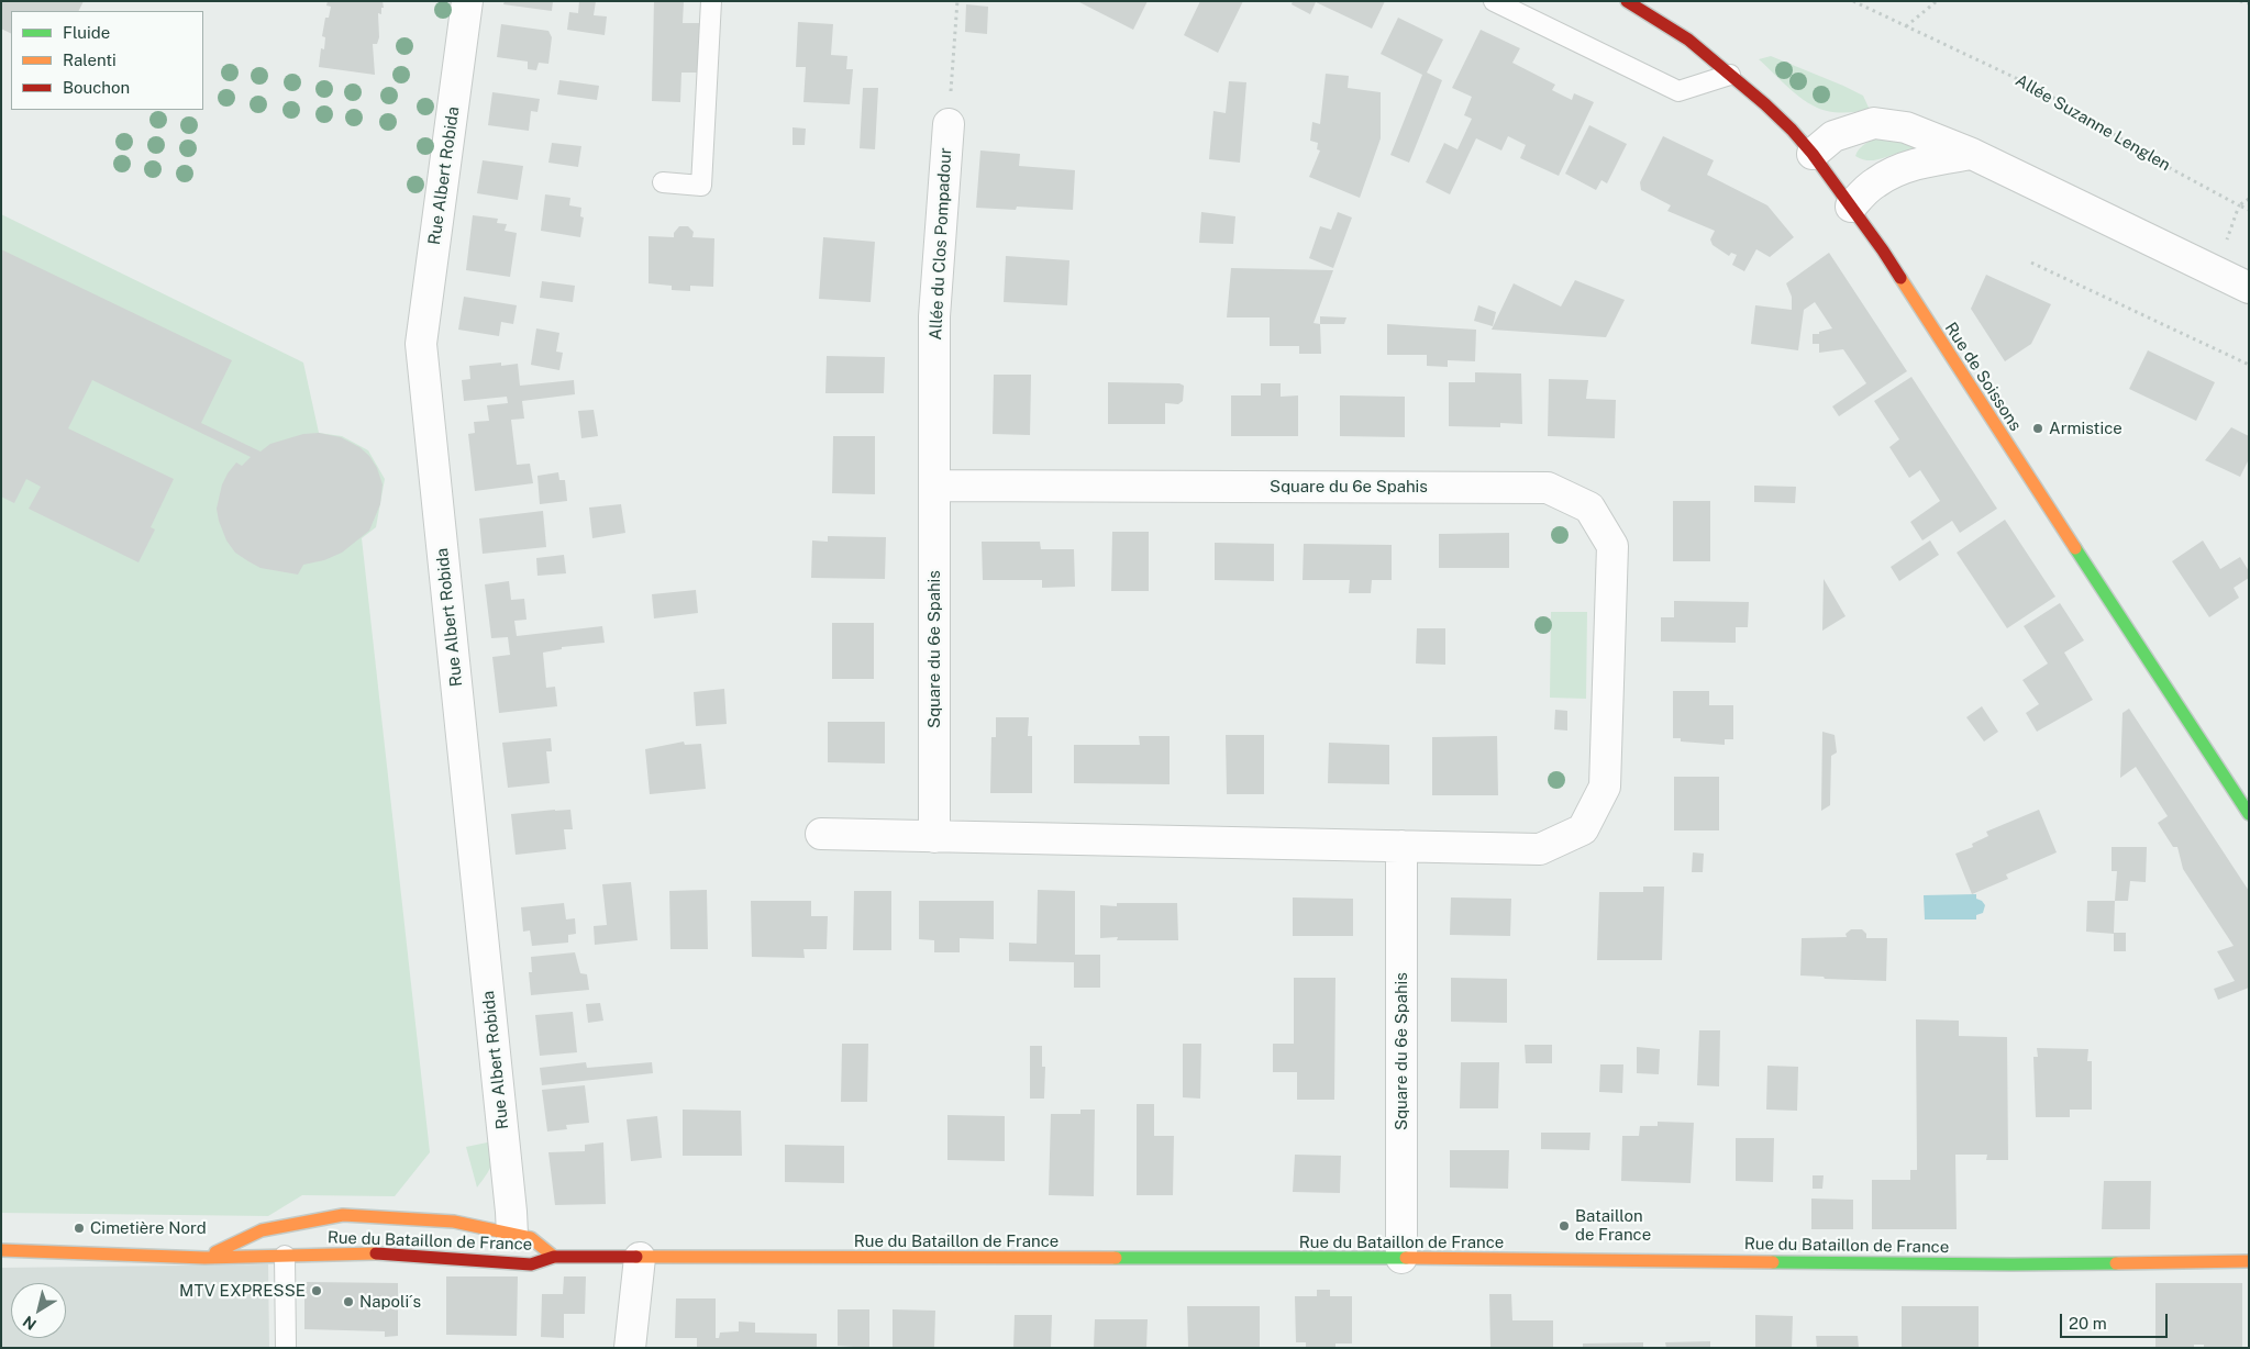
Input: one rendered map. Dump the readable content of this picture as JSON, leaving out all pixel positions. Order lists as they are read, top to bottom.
{
  "streets": {
    "street": [
      "Rue Albert Robida",
      "Allée du Clos Pompadour",
      "Rue de Soissons",
      "Square du 6e Spahis",
      "Rue du Bataillon de France"
    ],
    "path": ["Allée Suzanne Lenglen"]
  },
  "crossings": [
    ["Rue Albert Robida", "Rue du Bataillon de France"],
    ["Allée du Clos Pompadour", "Square du 6e Spahis"],
    ["Square du 6e Spahis", "Rue du Bataillon de France"]
  ],
  "places": [
    "Armistice",
    "Bataillon de France",
    "Cimetière Nord",
    "MTV EXPRESSE",
    "Napoli´s"
  ],
  "legend": ["Fluide", "Ralenti", "Bouchon"],
  "scale_bar": "20 m",
  "north": "bottom left"
}
